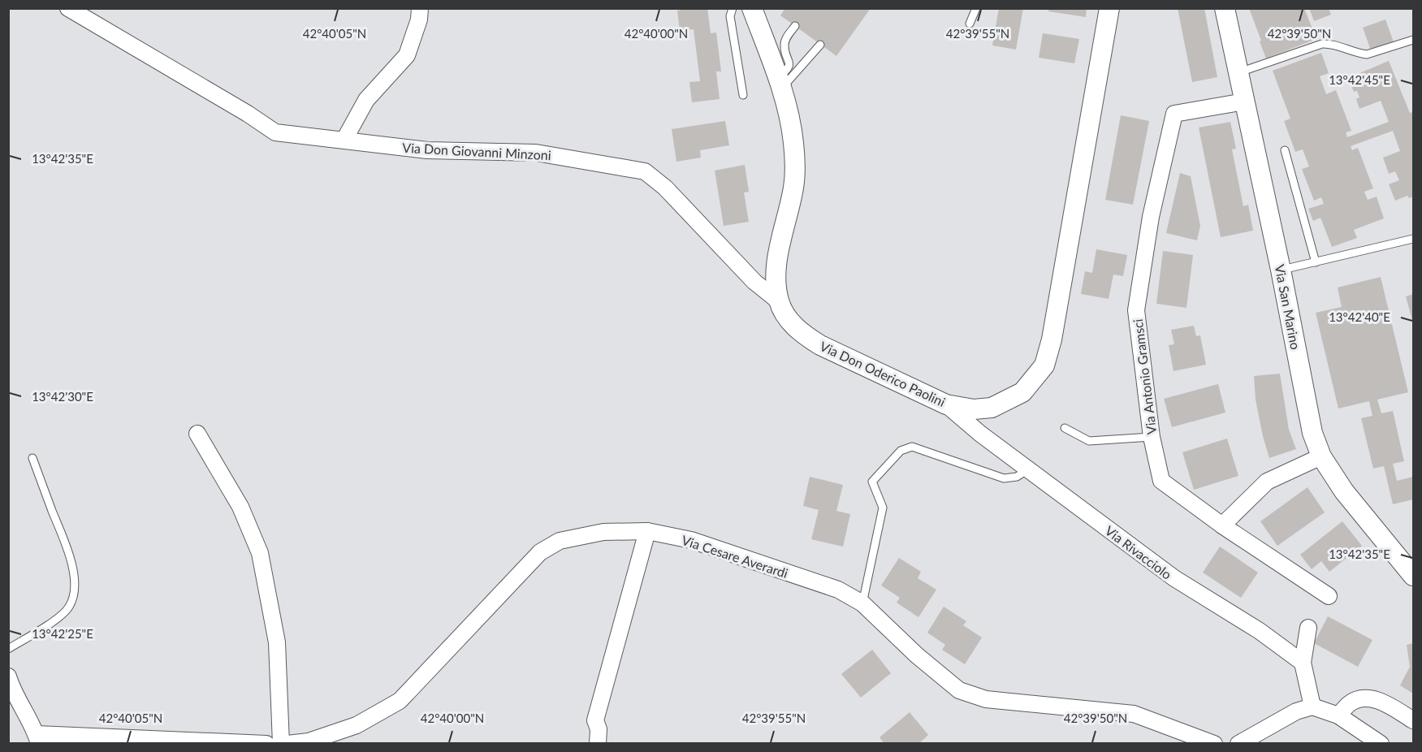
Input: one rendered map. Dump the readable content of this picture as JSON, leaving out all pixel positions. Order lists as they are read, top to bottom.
{
  "streets": {
    "street": [
      "Via Don Giovanni Minzoni",
      "Via San Marino",
      "Via Don Oderico Paolini",
      "Via Antonio Gramsci",
      "Via Rivacciolo",
      "Via Cesare Averardi"
    ]
  },
  "crossings": [
    ["Via Don Giovanni Minzoni", "Via Don Oderico Paolini"],
    ["Via San Marino", "Via Antonio Gramsci"],
    ["Via Don Oderico Paolini", "Via Rivacciolo"]
  ],
  "coordinates": [
    "42°40'05\"N",
    "42°40'00\"N",
    "42°39'55\"N",
    "42°39'50\"N",
    "13°42'45\"E",
    "13°42'35\"E",
    "13°42'40\"E",
    "13°42'30\"E",
    "13°42'25\"E"
  ]
}
